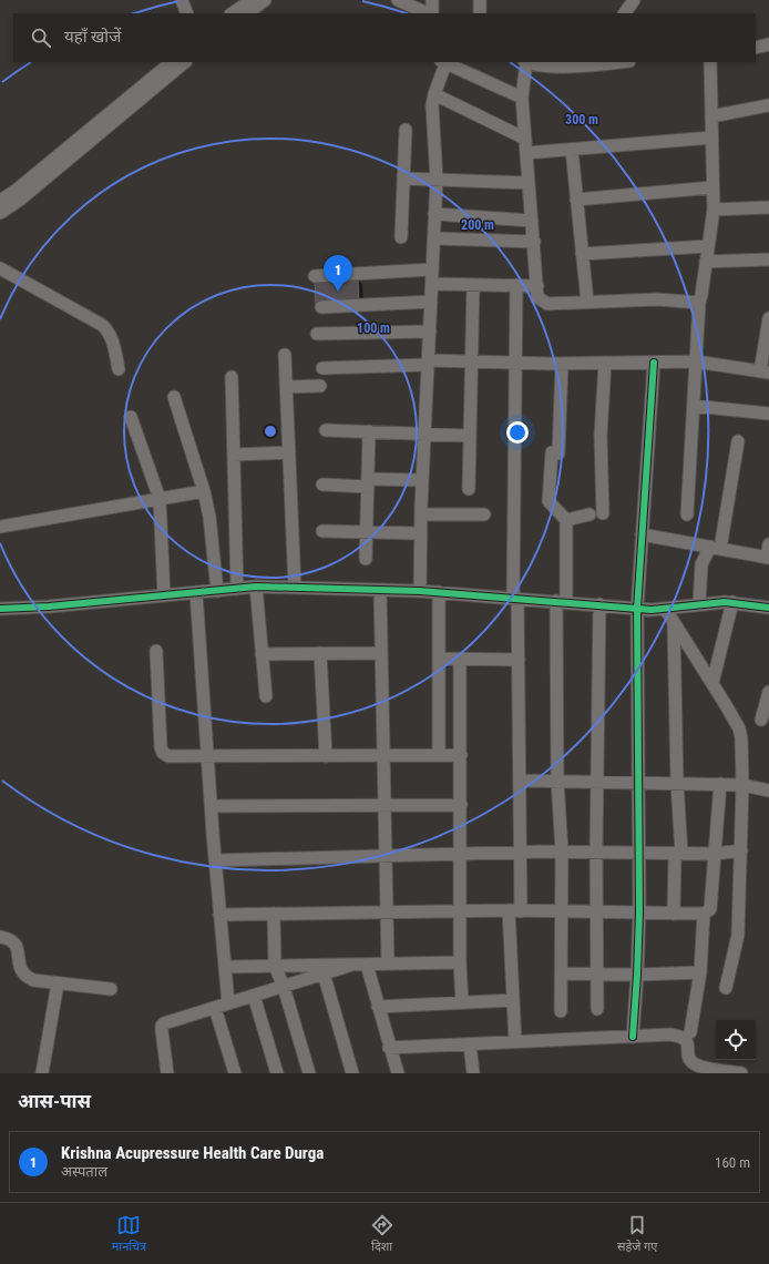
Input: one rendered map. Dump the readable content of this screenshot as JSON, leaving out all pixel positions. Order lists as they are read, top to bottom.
{
  "page": {
    "search": "यहाँ खोजें",
    "pins": "1",
    "heading": "आस-पास",
    "list": [
      {
        "mark": "1",
        "name": "Krishna Acupressure Health Care Durga",
        "note": "अस्पताल",
        "value": "160 m"
      }
    ],
    "nav": ["मानचित्र", "दिशा", "सहेजे गए"]
  },
  "rings": ["300 m", "200 m", "100 m"]
}
